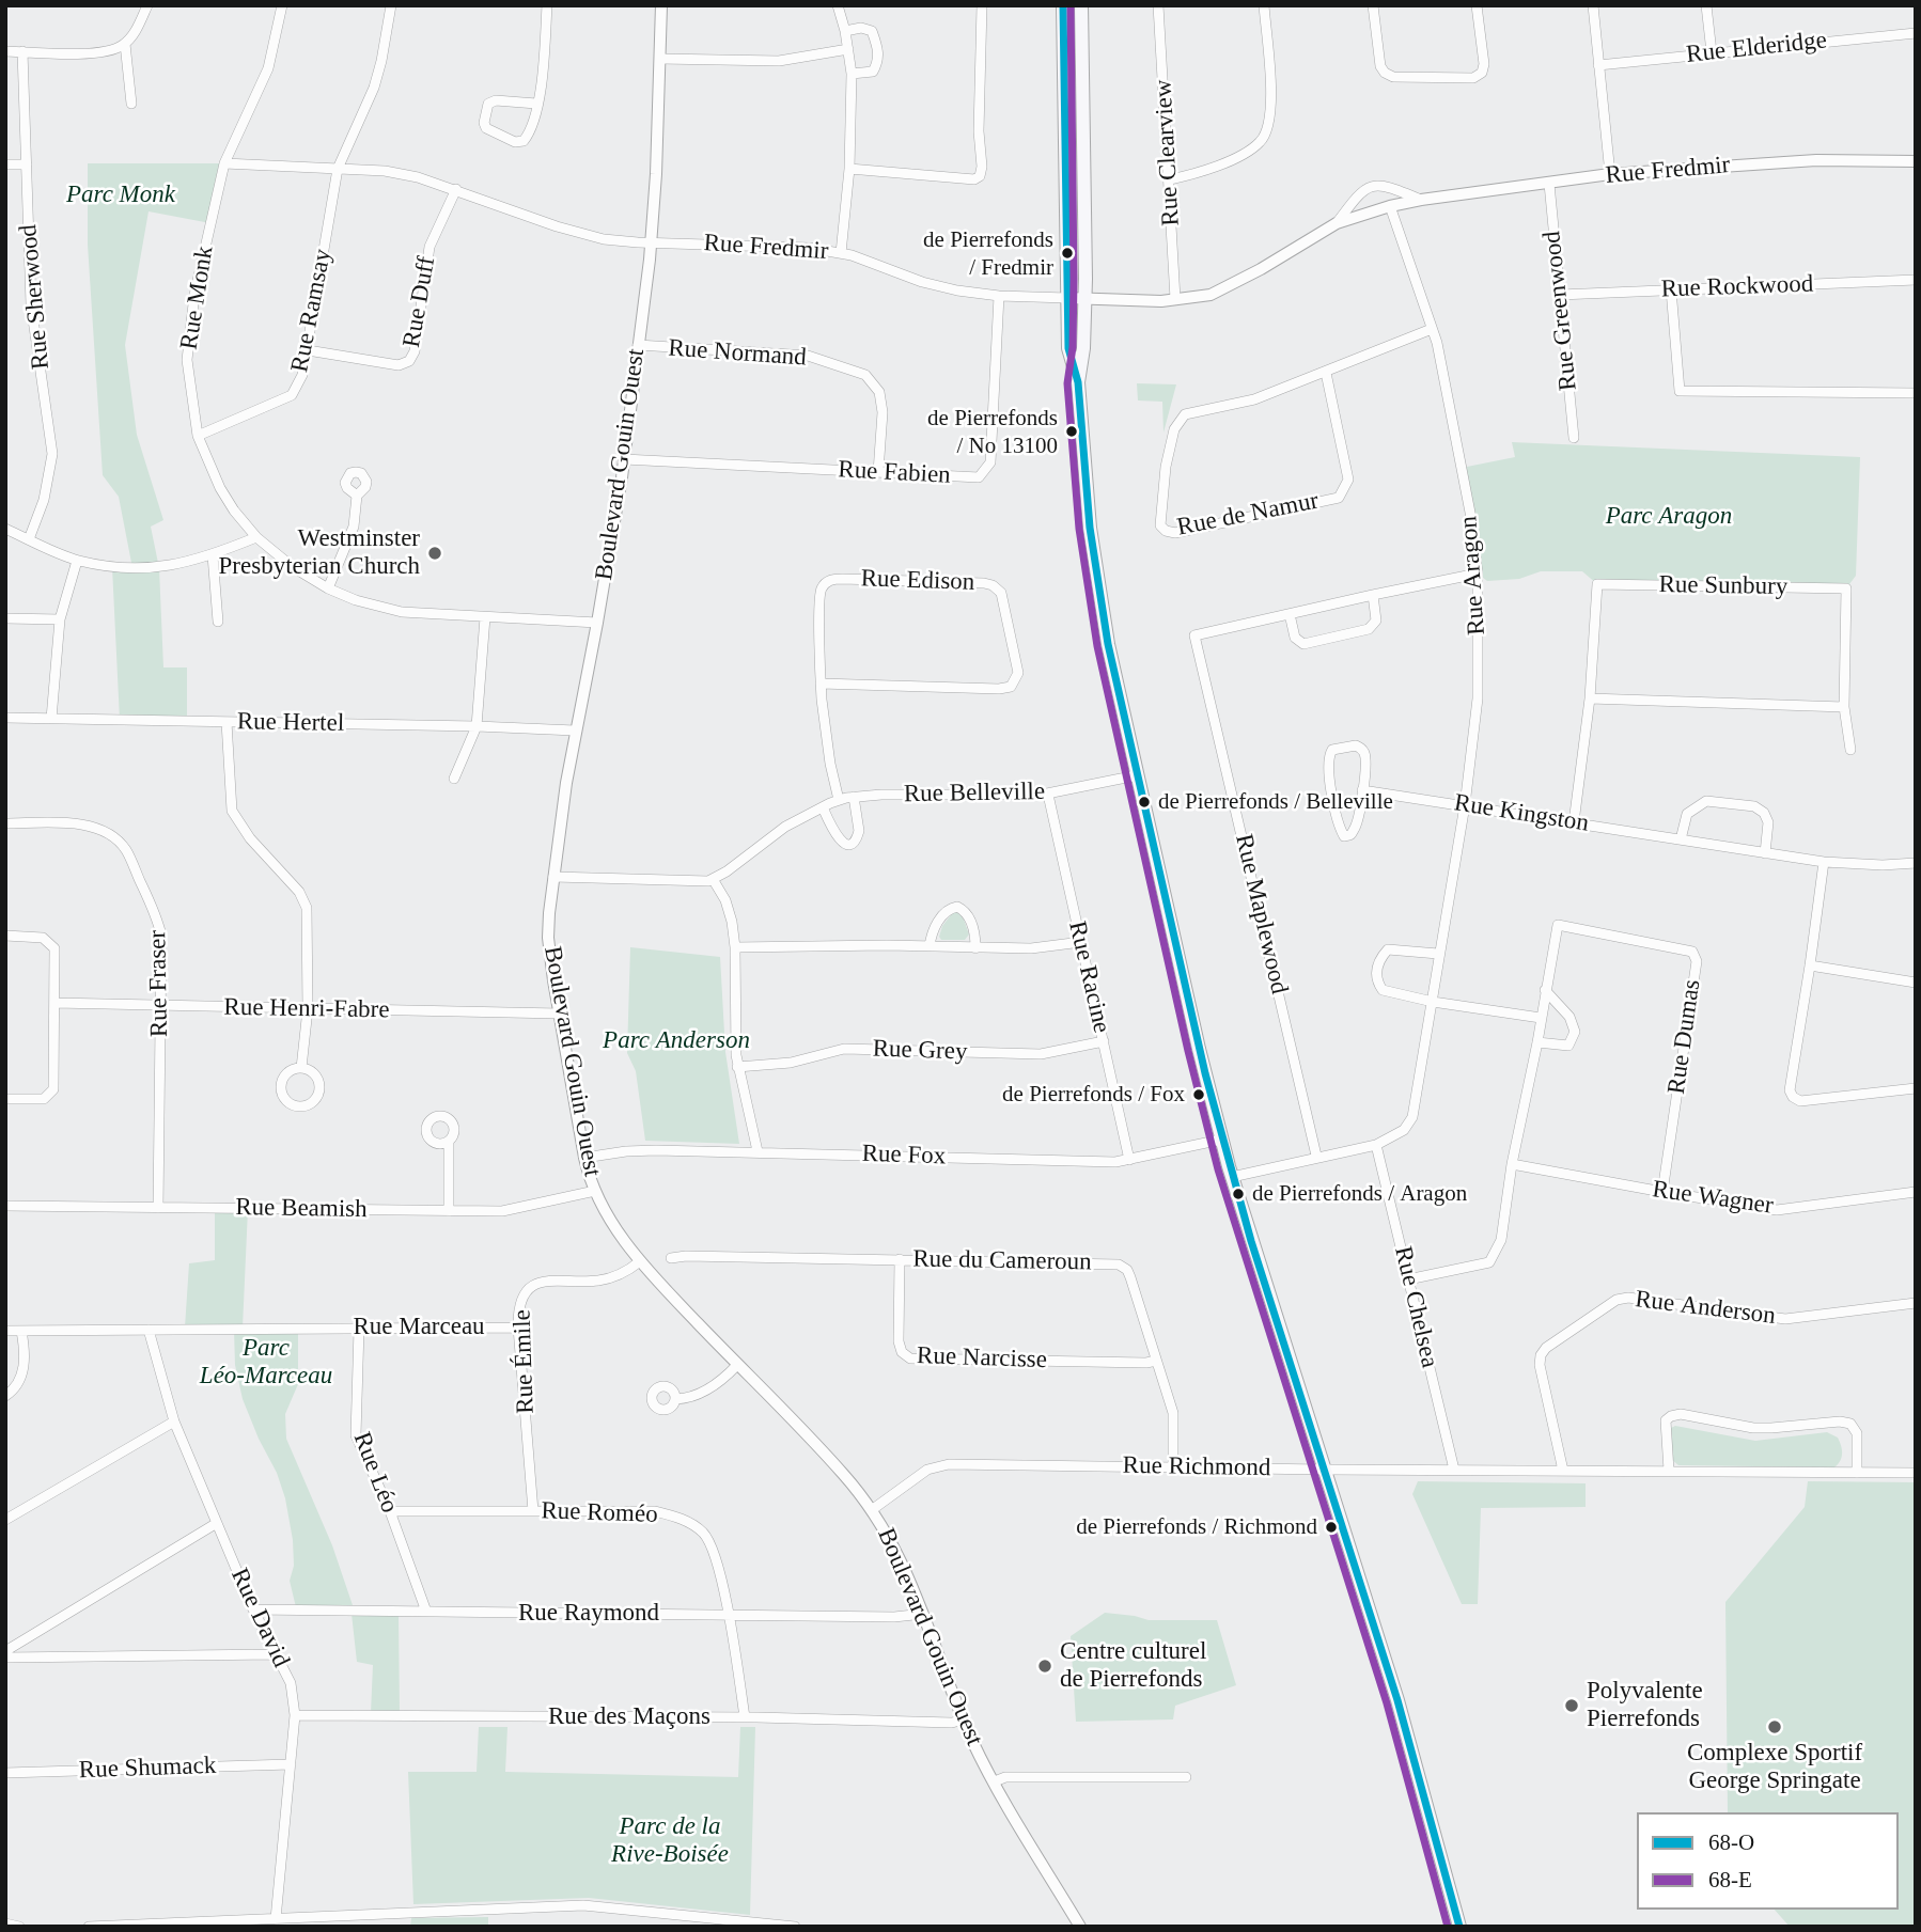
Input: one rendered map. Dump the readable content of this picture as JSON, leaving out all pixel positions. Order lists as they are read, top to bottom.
{
  "streets": {
    "street": [
      "Rue Elderidge",
      "Rue Clearview",
      "Rue Fredmir",
      "Rue Rockwood",
      "Rue Sherwood",
      "Rue Monk",
      "Rue Duff",
      "Rue Ramsay",
      "Rue Greenwood",
      "Rue Normand",
      "Boulevard Gouin Ouest",
      "Rue Fabien",
      "Rue de Namur",
      "Rue Aragon",
      "Rue Edison",
      "Rue Sunbury",
      "Rue Hertel",
      "Rue Belleville",
      "Rue Kingston",
      "Rue Maplewood",
      "Rue Racine",
      "Rue Fraser",
      "Rue Henri-Fabre",
      "Rue Dumas",
      "Rue Grey",
      "Rue Fox",
      "Rue Wagner",
      "Rue Beamish",
      "Rue du Cameroun",
      "Rue Chelsea",
      "Rue Anderson",
      "Rue Marceau",
      "Rue Narcisse",
      "Rue Émile",
      "Rue Richmond",
      "Rue Léo",
      "Rue Roméo",
      "Rue Raymond",
      "Rue David",
      "Rue des Maçons",
      "Rue Shumack"
    ]
  },
  "crossings": [
    ["Rue Clearview", "Rue Fredmir"],
    ["Rue Fredmir", "Rue Monk"],
    ["Rue Fredmir", "Rue Duff"],
    ["Rue Fredmir", "Rue Ramsay"],
    ["Rue Fredmir", "Rue Greenwood"],
    ["Rue Fredmir", "Boulevard Gouin Ouest"],
    ["Rue Fredmir", "Rue Fabien"],
    ["Rue Fredmir", "Rue Aragon"],
    ["Rue Rockwood", "Rue Greenwood"],
    ["Rue Monk", "Rue Ramsay"],
    ["Rue Monk", "Boulevard Gouin Ouest"],
    ["Rue Duff", "Rue Ramsay"],
    ["Rue Normand", "Boulevard Gouin Ouest"],
    ["Rue Normand", "Rue Fabien"],
    ["Boulevard Gouin Ouest", "Rue Fabien"],
    ["Boulevard Gouin Ouest", "Rue Hertel"],
    ["Boulevard Gouin Ouest", "Rue Henri-Fabre"],
    ["Boulevard Gouin Ouest", "Rue Fox"],
    ["Boulevard Gouin Ouest", "Rue Beamish"],
    ["Boulevard Gouin Ouest", "Rue Émile"],
    ["Boulevard Gouin Ouest", "Rue Richmond"],
    ["Boulevard Gouin Ouest", "Rue Raymond"],
    ["Boulevard Gouin Ouest", "Rue des Maçons"],
    ["Rue de Namur", "Rue Aragon"],
    ["Rue Aragon", "Rue Kingston"],
    ["Rue Aragon", "Rue Maplewood"],
    ["Rue Aragon", "Rue Chelsea"],
    ["Rue Edison", "Rue Belleville"],
    ["Rue Sunbury", "Rue Kingston"],
    ["Rue Belleville", "Rue Racine"],
    ["Rue Racine", "Rue Grey"],
    ["Rue Racine", "Rue Fox"],
    ["Rue Fraser", "Rue Henri-Fabre"],
    ["Rue Fraser", "Rue Beamish"],
    ["Rue Dumas", "Rue Wagner"],
    ["Rue Dumas", "Rue Chelsea"],
    ["Rue du Cameroun", "Rue Narcisse"],
    ["Rue du Cameroun", "Rue Richmond"],
    ["Rue Chelsea", "Rue Richmond"],
    ["Rue Anderson", "Rue Richmond"],
    ["Rue Marceau", "Rue Émile"],
    ["Rue Marceau", "Rue Léo"],
    ["Rue Marceau", "Rue David"],
    ["Rue Émile", "Rue Roméo"],
    ["Rue Léo", "Rue Roméo"],
    ["Rue Léo", "Rue Raymond"],
    ["Rue Roméo", "Rue Raymond"],
    ["Rue Roméo", "Rue des Maçons"],
    ["Rue Raymond", "Rue David"],
    ["Rue David", "Rue des Maçons"],
    ["Rue David", "Rue Shumack"]
  ],
  "parks": [
    "Parc Monk",
    "Parc Aragon",
    "Parc Anderson",
    "Parc Léo-Marceau",
    "Parc de la Rive-Boisée"
  ],
  "places": [
    "de Pierrefonds / Fredmir",
    "de Pierrefonds / No 13100",
    "Westminster Presbyterian Church",
    "de Pierrefonds / Belleville",
    "de Pierrefonds / Fox",
    "de Pierrefonds / Aragon",
    "de Pierrefonds / Richmond",
    "Centre culturel de Pierrefonds",
    "Polyvalente Pierrefonds",
    "Complexe Sportif George Springate"
  ],
  "lines": ["transit line 68-O", "transit line 68-E"],
  "legend": ["68-O", "68-E"]
}
